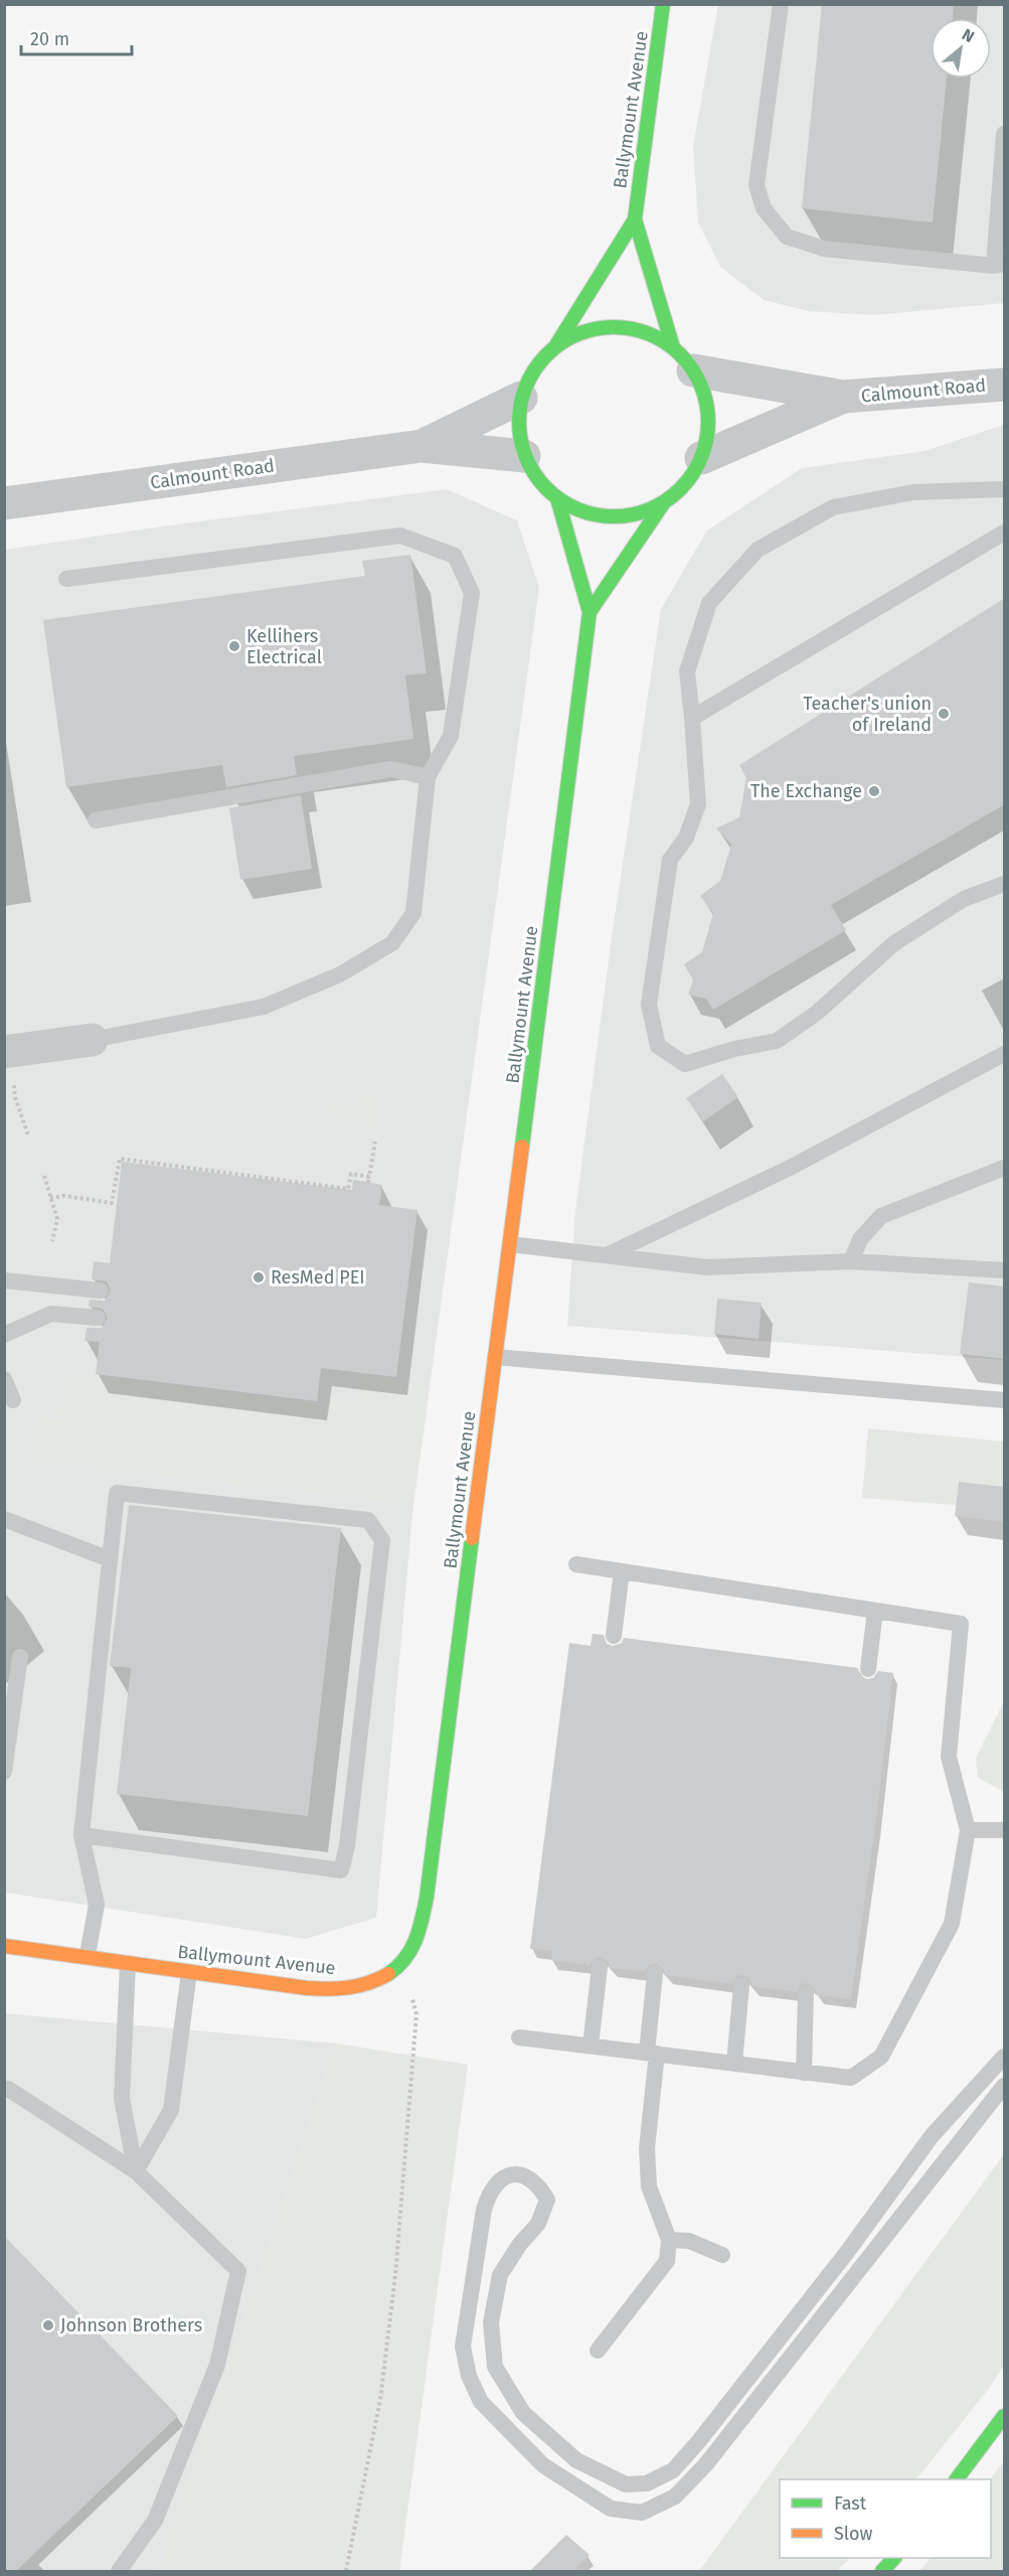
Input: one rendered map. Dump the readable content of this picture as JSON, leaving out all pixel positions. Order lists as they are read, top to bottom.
{
  "streets": {
    "street": ["Ballymount Avenue", "Calmount Road"]
  },
  "crossings": [
    ["Ballymount Avenue", "Calmount Road"]
  ],
  "places": [
    "Kellihers Electrical",
    "Teacher's union of Ireland",
    "The Exchange",
    "ResMed PEI",
    "Johnson Brothers"
  ],
  "legend": ["Fast", "Slow"],
  "scale_bar": "20 m",
  "north": "top right"
}
